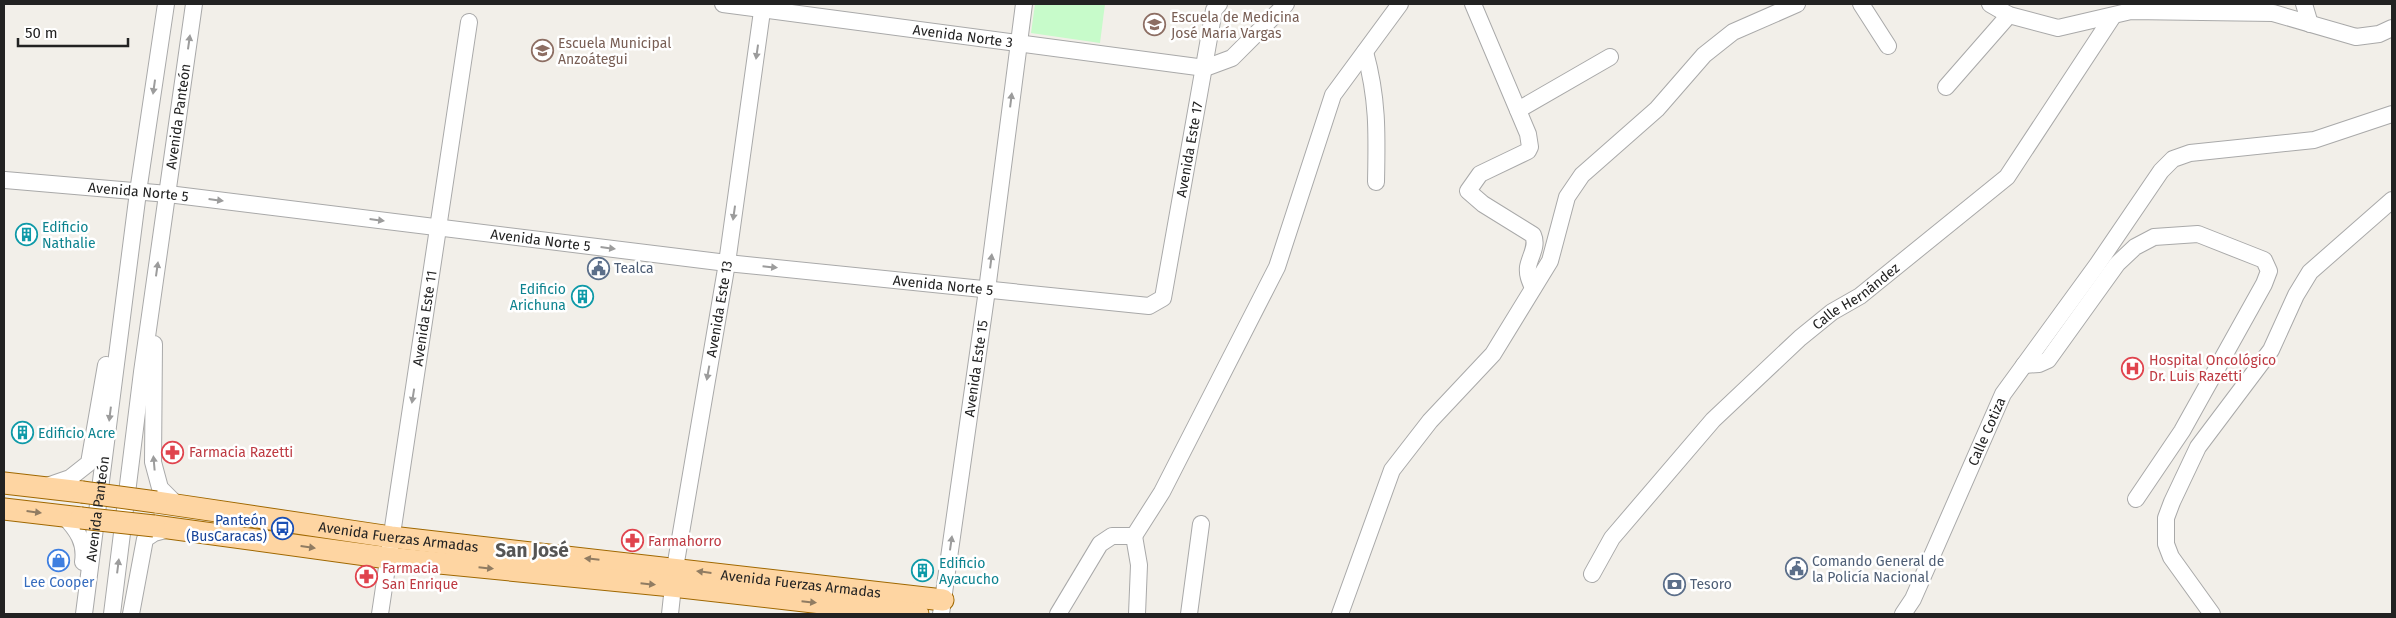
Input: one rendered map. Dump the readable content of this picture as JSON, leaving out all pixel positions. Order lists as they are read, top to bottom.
{
  "streets": {
    "main road": ["Avenida Fuerzas Armadas"],
    "street": [
      "Avenida Norte 3",
      "Avenida Panteón",
      "Avenida Este 17",
      "Avenida Norte 5",
      "Calle Hernández",
      "Avenida Este 13",
      "Avenida Este 11",
      "Avenida Este 15",
      "Calle Cotiza"
    ]
  },
  "crossings": [
    ["Avenida Norte 3", "Avenida Este 17"],
    ["Avenida Norte 3", "Avenida Este 13"],
    ["Avenida Norte 3", "Avenida Este 15"],
    ["Avenida Panteón", "Avenida Norte 5"],
    ["Avenida Panteón", "Avenida Fuerzas Armadas"],
    ["Avenida Este 17", "Avenida Norte 5"],
    ["Avenida Norte 5", "Avenida Este 13"],
    ["Avenida Norte 5", "Avenida Este 11"],
    ["Avenida Norte 5", "Avenida Este 15"],
    ["Avenida Este 13", "Avenida Fuerzas Armadas"],
    ["Avenida Este 11", "Avenida Fuerzas Armadas"],
    ["Avenida Este 15", "Avenida Fuerzas Armadas"]
  ],
  "one_way": [
    "Avenida Norte 5",
    "Avenida Este 13",
    "Avenida Este 11",
    "Avenida Este 15"
  ],
  "districts": ["San José"],
  "places": {
    "school or university": ["Escuela de Medicina José María Vargas", "Escuela Municipal Anzoátegui"],
    "building": [
      "Edificio Nathalie",
      "Edificio Arichuna",
      "Edificio Acre",
      "Edificio Ayacucho"
    ],
    "public building": ["Tealca", "Comando General de la Policía Nacional"],
    "hospital": ["Hospital Oncológico Dr. Luis Razetti"],
    "pharmacy": ["Farmacia Razetti", "Farmahorro", "Farmacia San Enrique"],
    "bus stop": ["Panteón (BusCaracas)"],
    "shop": ["Lee Cooper"],
    "bank": ["Tesoro"]
  },
  "scale_bar": "50 m"
}
